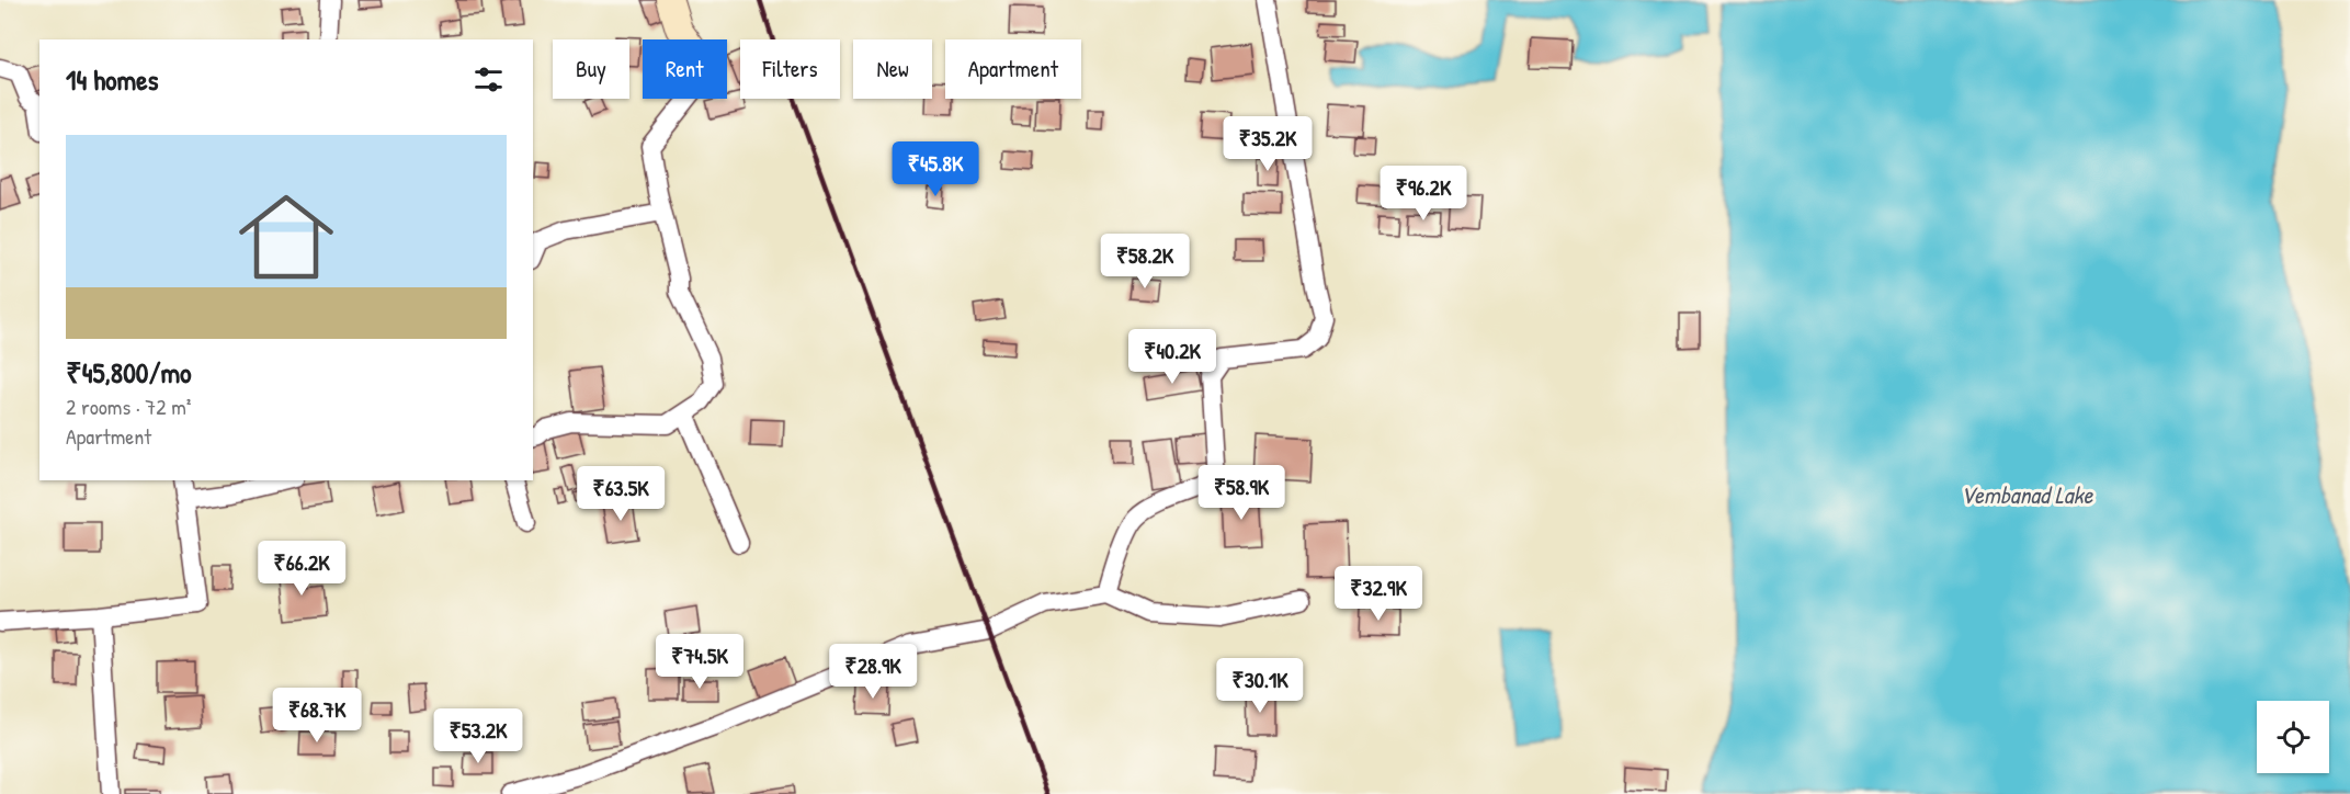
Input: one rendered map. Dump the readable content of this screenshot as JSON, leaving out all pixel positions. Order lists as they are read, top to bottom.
{
  "water": ["Vembanad Lake"],
  "page": {
    "chip": [
      "Buy",
      "Rent",
      "Filters",
      "New",
      "Apartment"
    ],
    "heading": "14 homes",
    "price": [
      "₹35.2K",
      "₹45.8K",
      "₹96.2K",
      "₹58.2K",
      "₹40.2K",
      "₹58.9K",
      "₹63.5K",
      "₹66.2K",
      "₹32.9K",
      "₹74.5K",
      "₹28.9K",
      "₹30.1K",
      "₹68.7K",
      "₹53.2K"
    ],
    "list": [
      {
        "name": "₹45,800/mo",
        "note": "2 rooms · 72 m² · Apartment"
      }
    ]
  }
}
